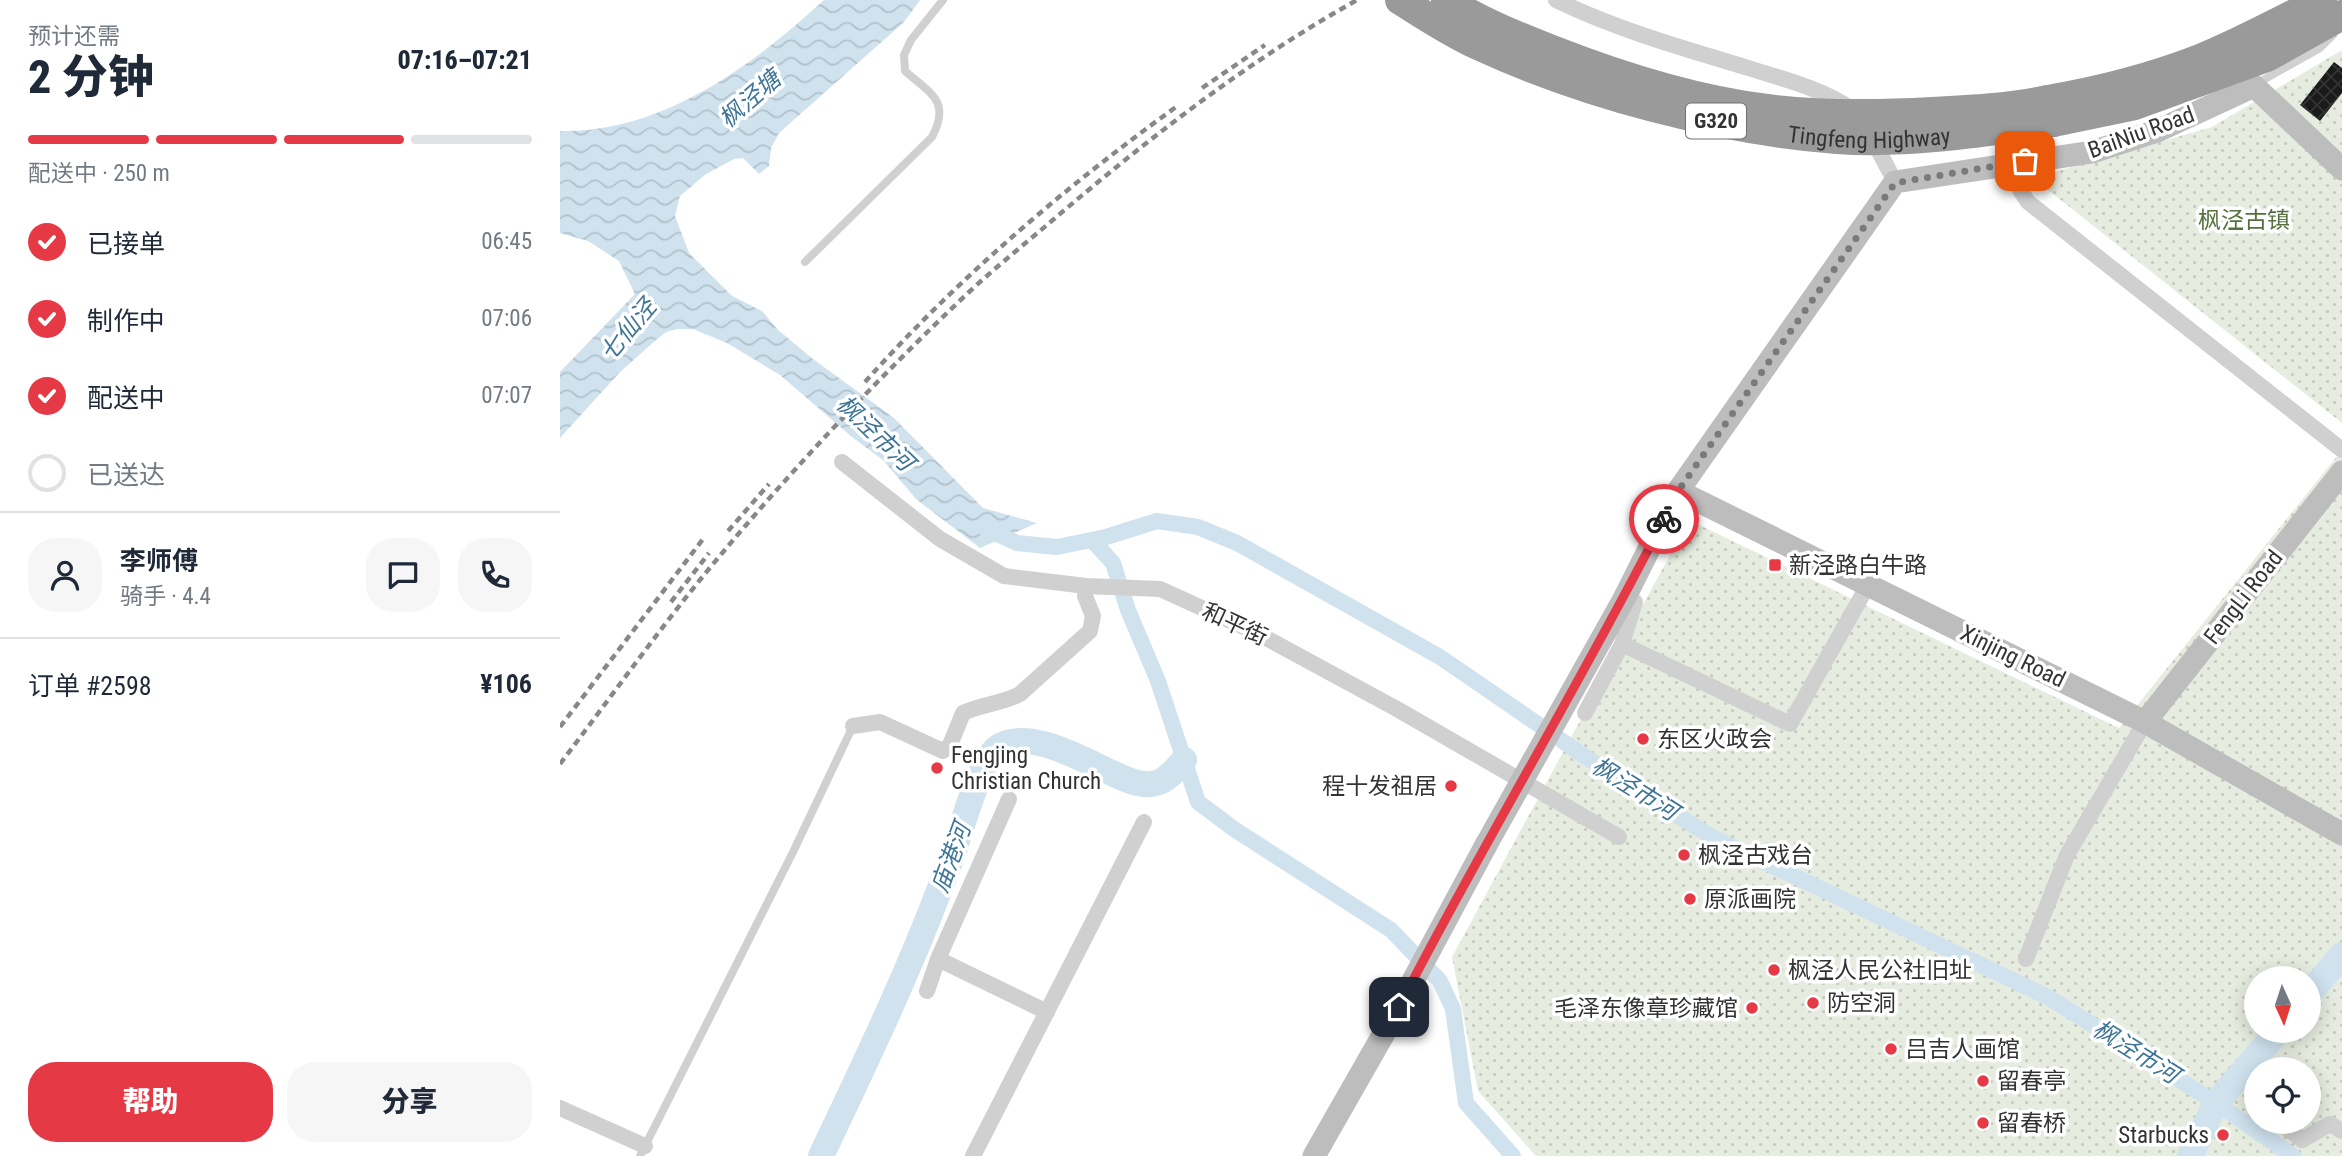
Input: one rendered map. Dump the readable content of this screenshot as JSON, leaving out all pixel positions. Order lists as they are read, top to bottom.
{
  "streets": {
    "highway": ["G320", "Tingfeng Highway"],
    "street": [
      "BaiNiu Road",
      "FengLi Road",
      "和平街",
      "Xinjing Road"
    ]
  },
  "crossings": [
    ["FengLi Road", "Xinjing Road"]
  ],
  "water": [
    "枫泾塘",
    "七仙泾",
    "枫泾市河",
    "庙港河"
  ],
  "parks": ["枫泾古镇"],
  "places": {
    "transit": ["新泾路白牛路"],
    "other": [
      "东区火政会",
      "Fengjing Christian Church",
      "程十发祖居",
      "枫泾古戏台",
      "原派画院",
      "枫泾人民公社旧址",
      "防空洞",
      "毛泽东像章珍藏馆",
      "吕吉人画馆",
      "留春亭",
      "留春桥",
      "Starbucks"
    ]
  },
  "north": "bottom",
  "page": {
    "heading": ["2 分钟", "预计还需", "07:16–07:21"],
    "panel": [
      "李师傅",
      "骑手 · 4.4",
      "订单 #2598",
      "¥106"
    ],
    "bar": "配送中 · 250 m",
    "list": [
      ["已接单", "06:45"],
      ["制作中", "07:06"],
      ["配送中", "07:07"],
      "已送达"
    ],
    "buttons": ["帮助", "分享"]
  }
}
